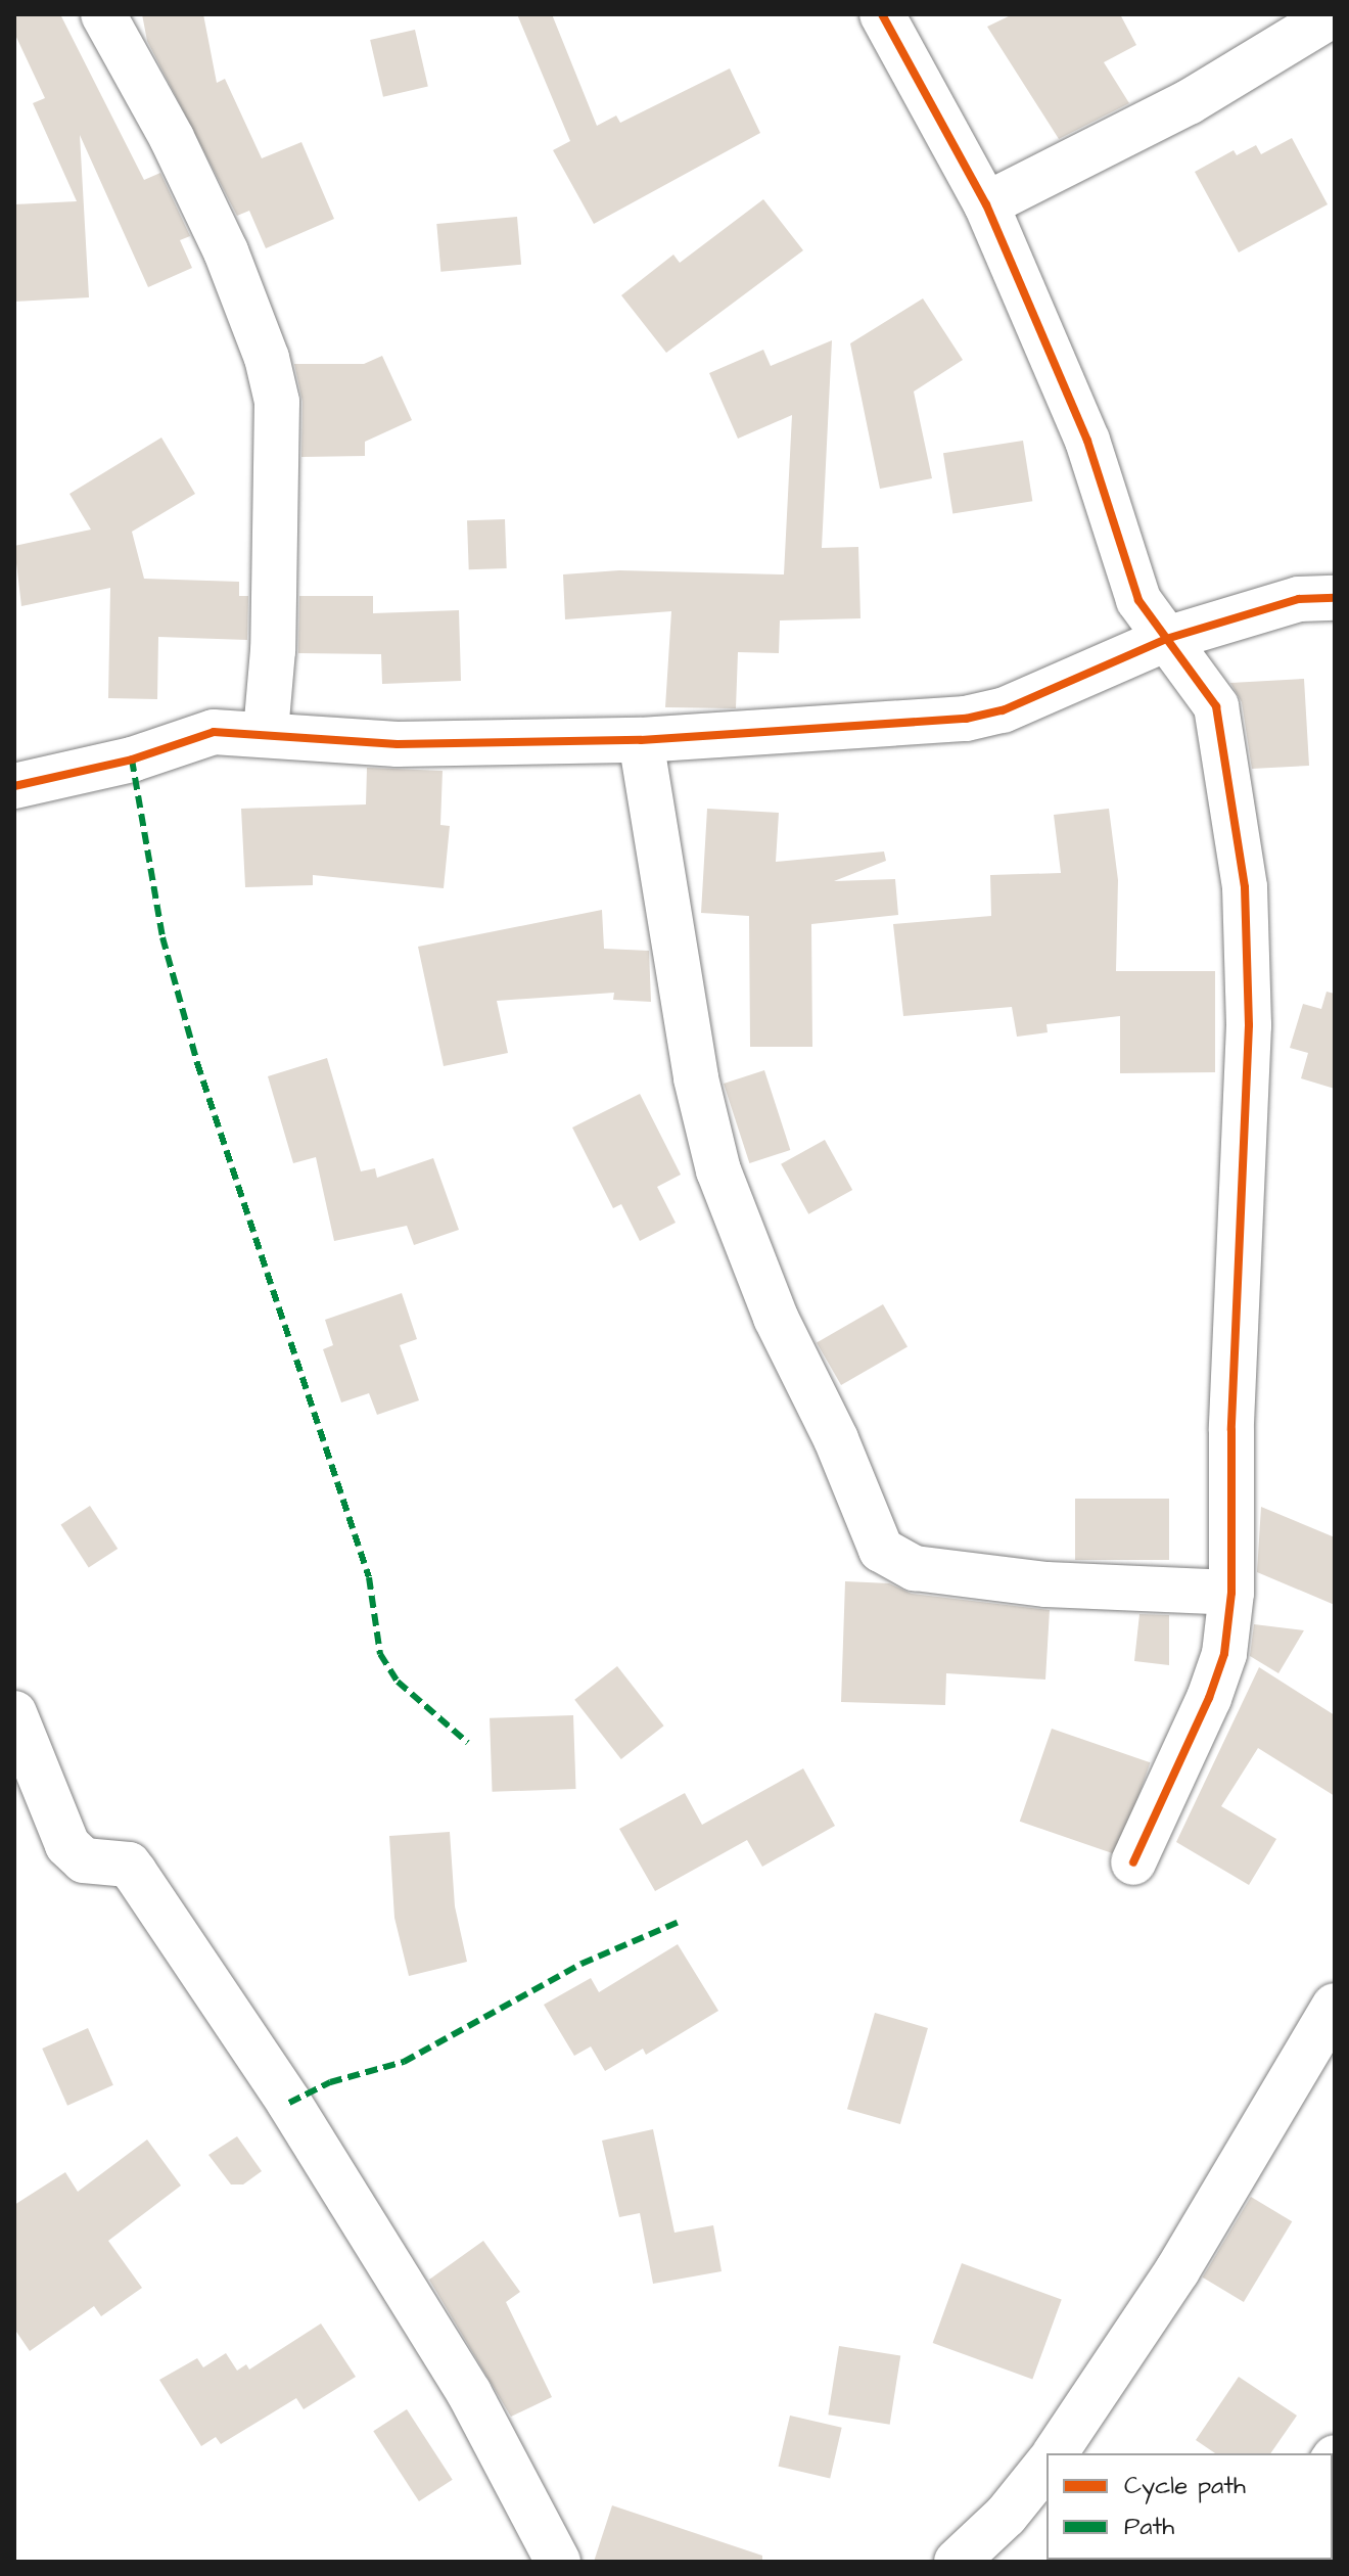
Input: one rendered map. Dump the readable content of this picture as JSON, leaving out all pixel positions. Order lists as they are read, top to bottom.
{
  "legend": ["Cycle path", "Path"]
}
